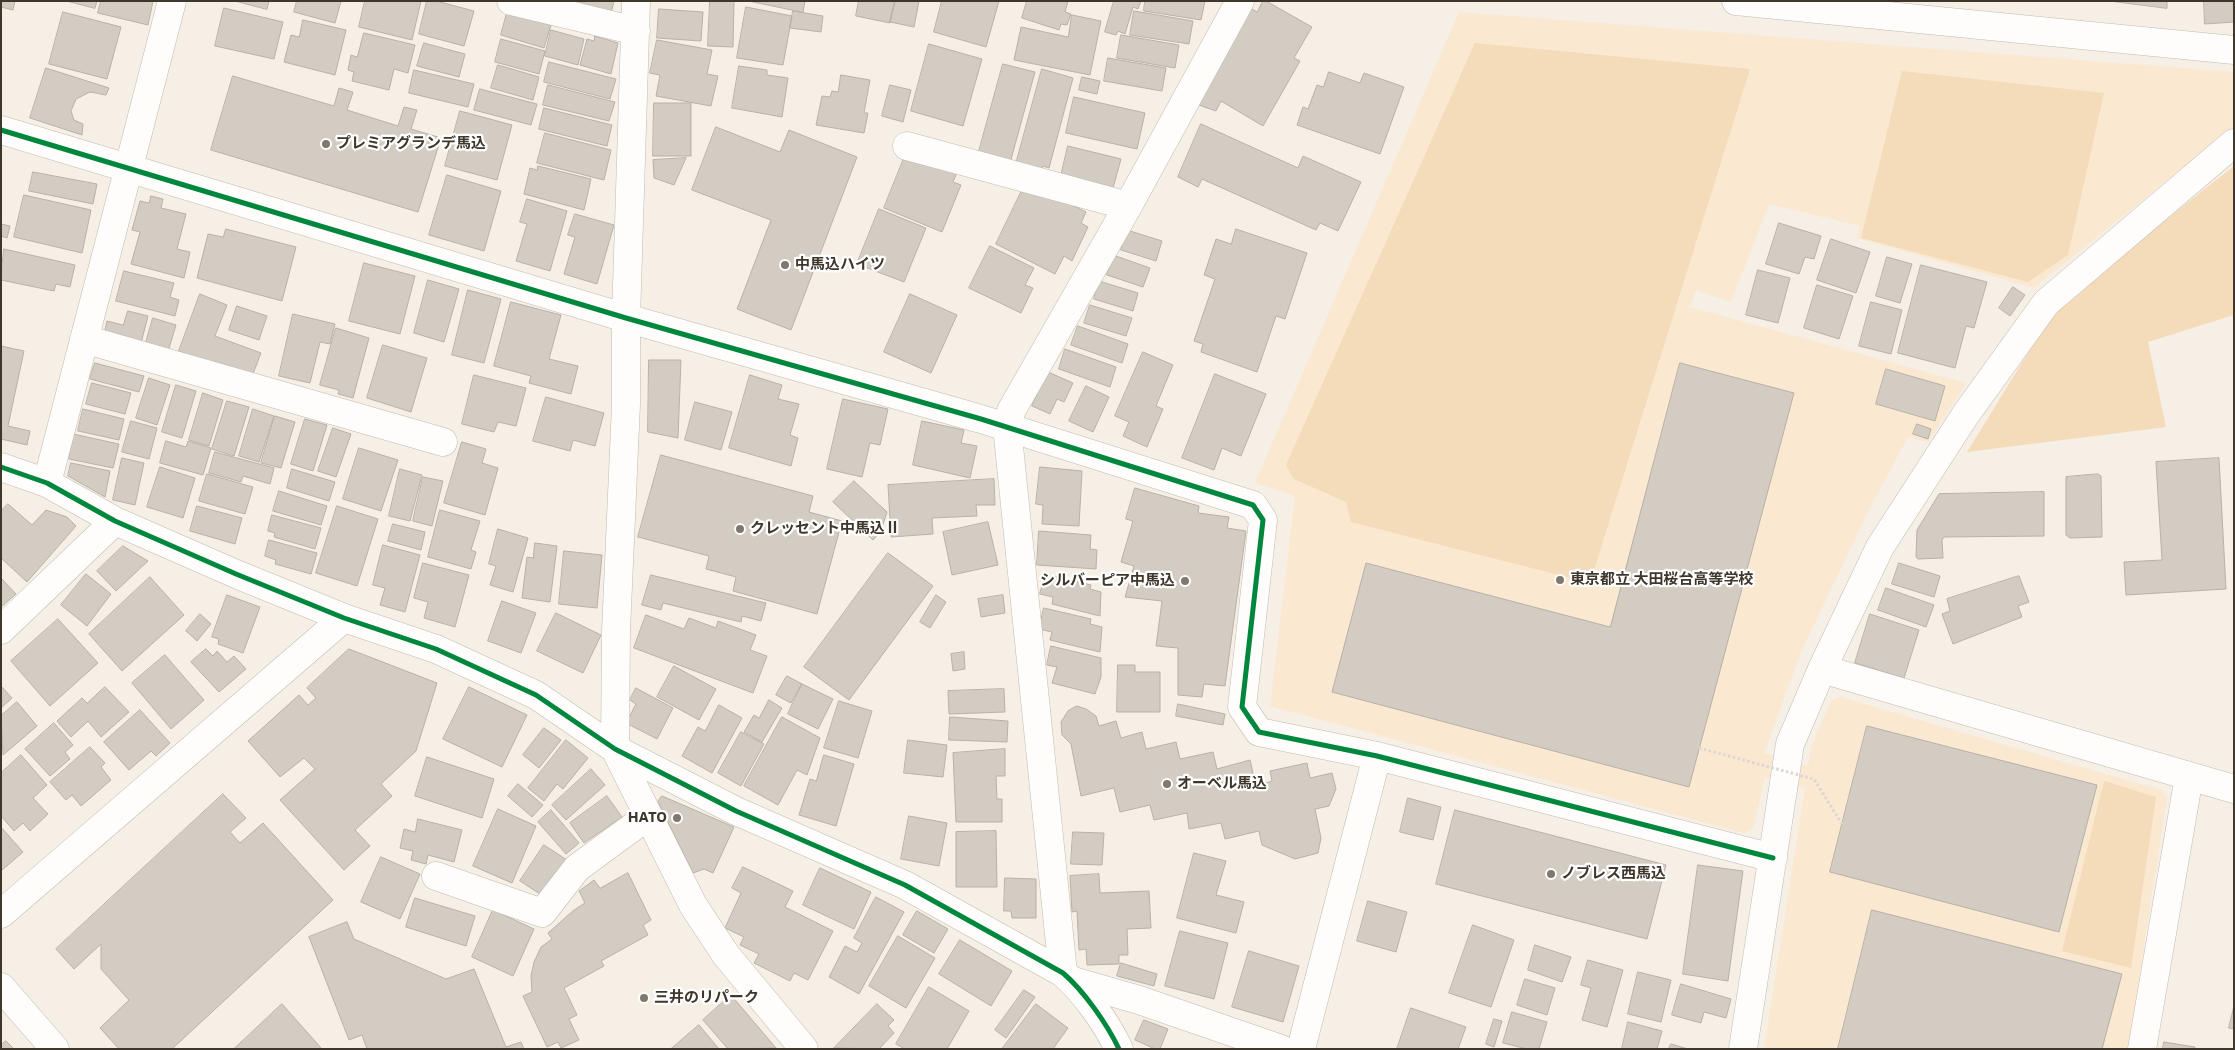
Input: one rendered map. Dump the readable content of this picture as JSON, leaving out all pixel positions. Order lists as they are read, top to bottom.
{
  "places": [
    "プレミアグランデ馬込",
    "中馬込ハイツ",
    "クレッセント中馬込Ⅱ",
    "東京都立 大田桜台高等学校",
    "シルバーピア中馬込",
    "オーベル馬込",
    "HATO",
    "ノブレス西馬込",
    "三井のリパーク"
  ]
}
